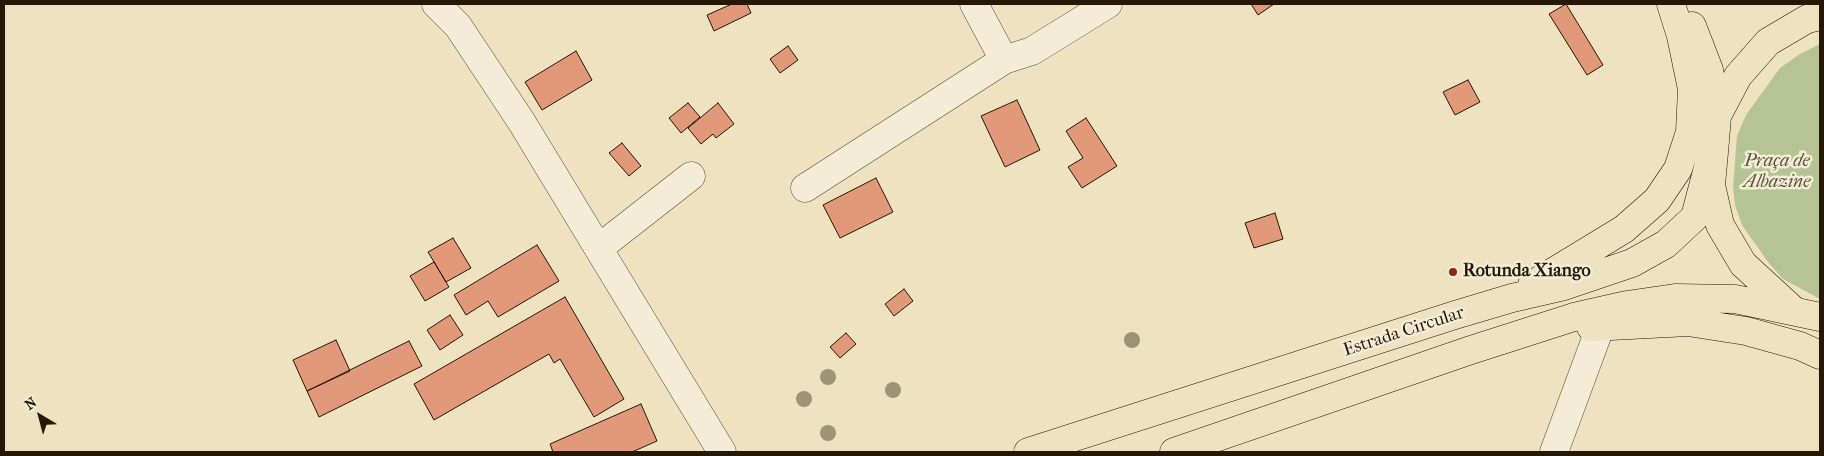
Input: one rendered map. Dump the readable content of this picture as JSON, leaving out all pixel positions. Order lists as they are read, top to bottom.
{
  "streets": {
    "main road": ["Estrada Circular"]
  },
  "parks": ["Praça de Albazine"],
  "places": ["Rotunda Xiango"],
  "north": "top left"
}
